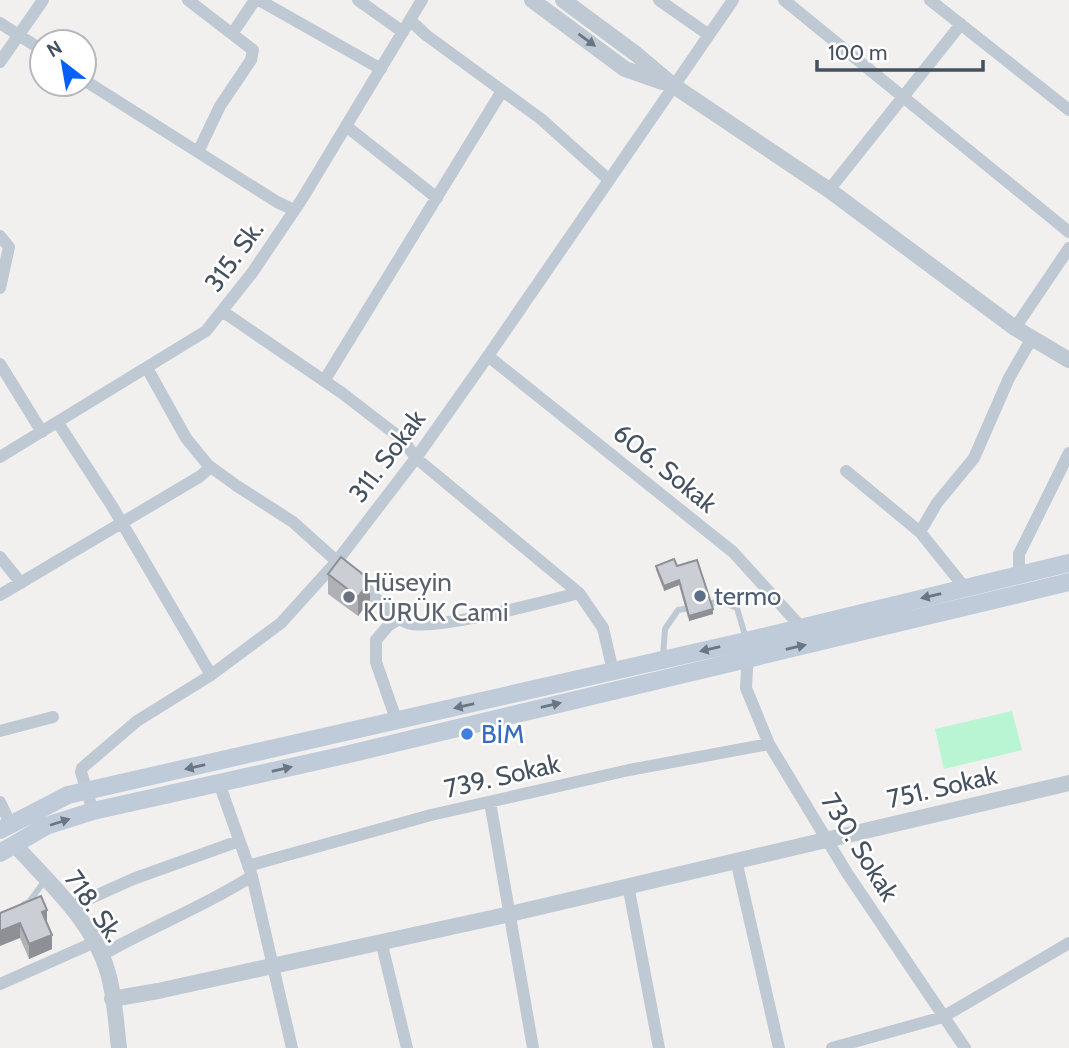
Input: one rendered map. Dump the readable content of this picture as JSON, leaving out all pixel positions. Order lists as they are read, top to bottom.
{
  "streets": {
    "street": [
      "315. Sk.",
      "311. Sokak",
      "606. Sokak",
      "739. Sokak",
      "751. Sokak",
      "730. Sokak",
      "718. Sk."
    ]
  },
  "crossings": [
    ["311. Sokak", "606. Sokak"],
    ["739. Sokak", "730. Sokak"],
    ["739. Sokak", "718. Sk."],
    ["751. Sokak", "730. Sokak"],
    ["751. Sokak", "718. Sk."]
  ],
  "places": ["termo", "Hüseyin KÜRÜK Cami", "BİM"],
  "scale_bar": "100 m",
  "north": "top left"
}
